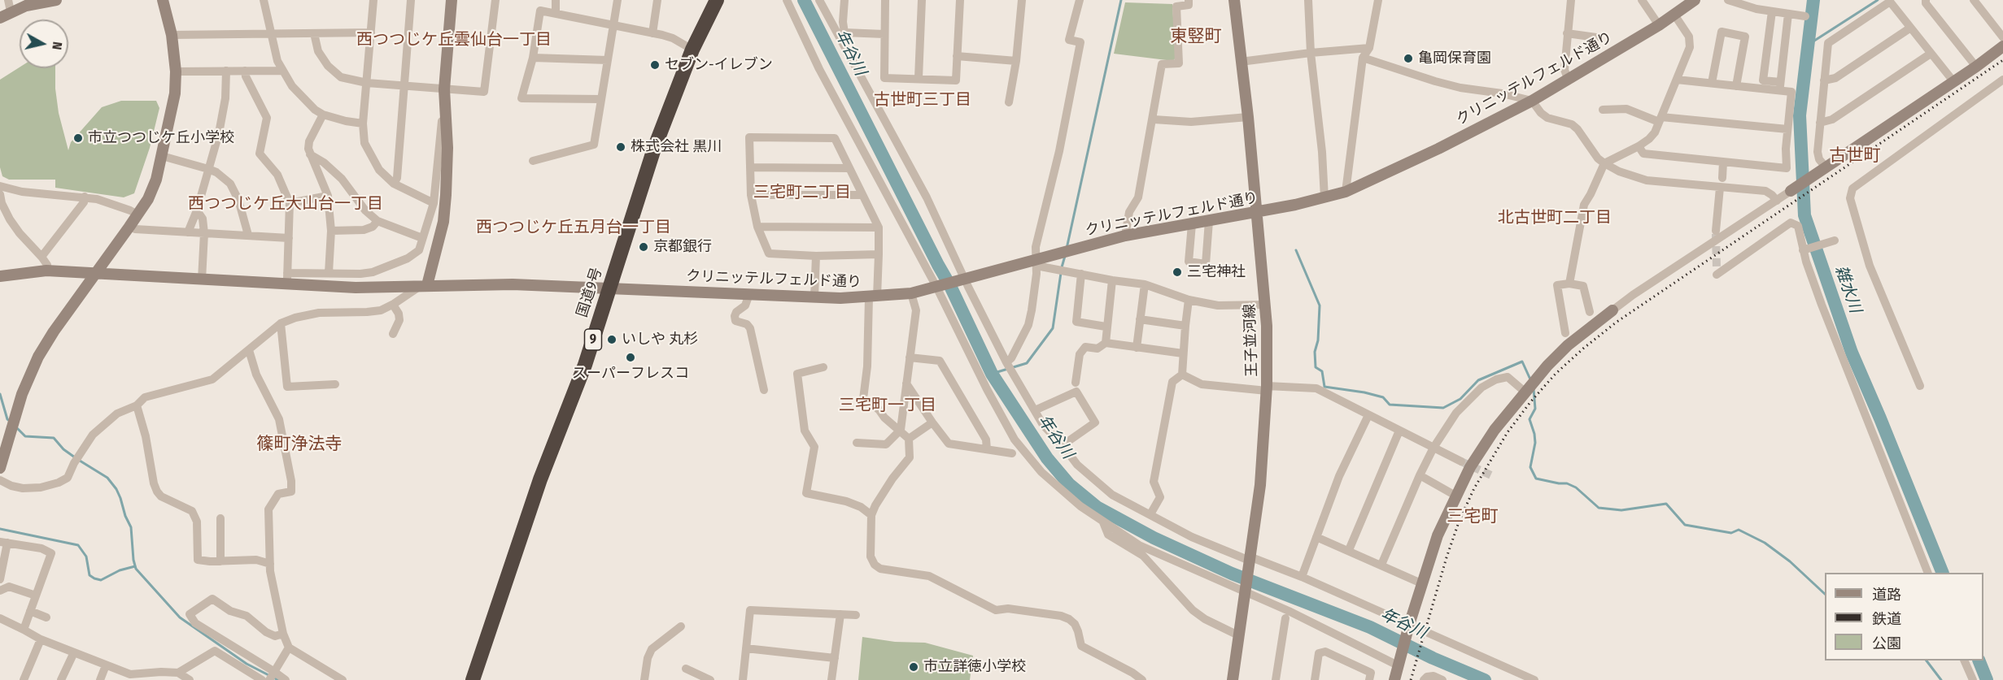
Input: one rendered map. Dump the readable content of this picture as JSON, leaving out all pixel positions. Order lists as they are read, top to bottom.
{
  "streets": {
    "highway": ["国道9号", "9"],
    "street": ["クリニッテルフェルド通り", "王子並河線"]
  },
  "crossings": [
    ["クリニッテルフェルド通り", "国道9号"],
    ["クリニッテルフェルド通り", "王子並河線"]
  ],
  "districts": [
    "東竪町",
    "西つつじケ丘雲仙台一丁目",
    "古世町三丁目",
    "古世町",
    "三宅町二丁目",
    "西つつじケ丘大山台一丁目",
    "北古世町二丁目",
    "西つつじケ丘五月台一丁目",
    "三宅町一丁目",
    "篠町浄法寺",
    "三宅町"
  ],
  "water": ["年谷川", "雑水川"],
  "places": [
    "亀岡保育園",
    "セブン-イレブン",
    "市立つつじケ丘小学校",
    "株式会社 黒川",
    "京都銀行",
    "三宅神社",
    "いしや 丸杉",
    "スーパーフレスコ",
    "市立詳徳小学校"
  ],
  "legend": ["道路", "鉄道", "公園"],
  "north": "right"
}
